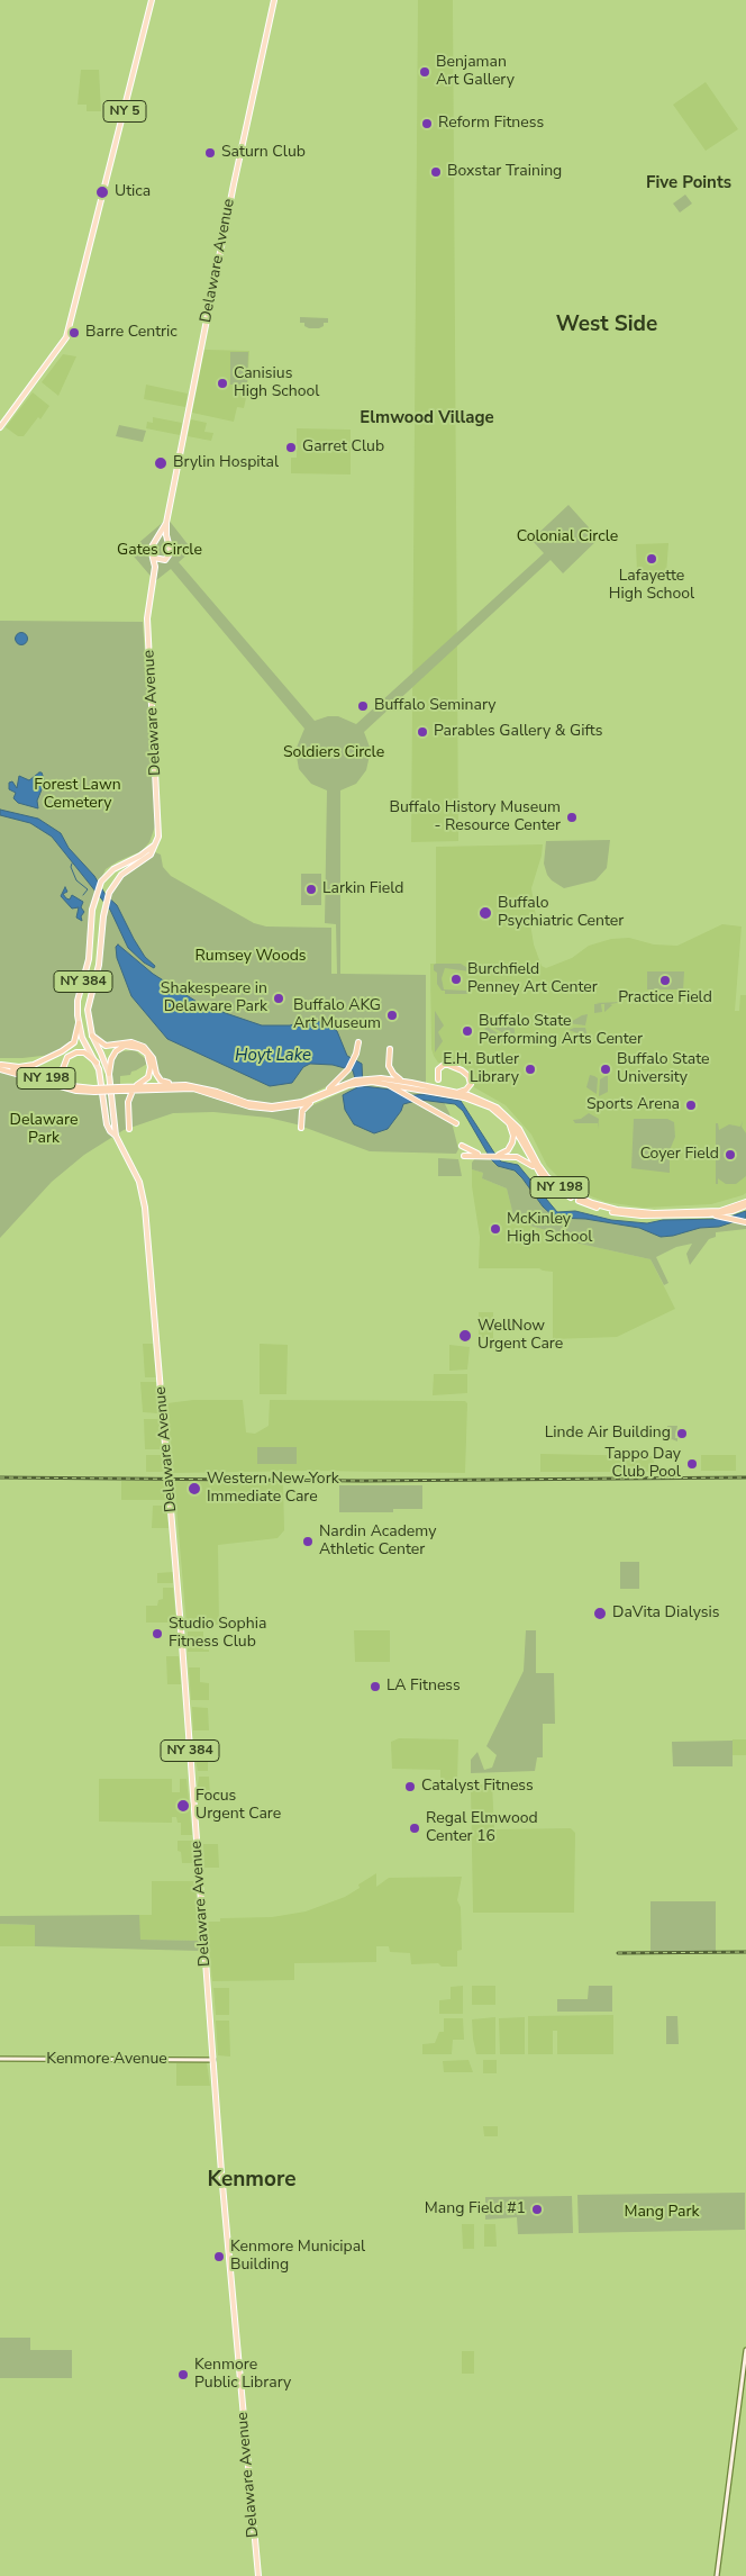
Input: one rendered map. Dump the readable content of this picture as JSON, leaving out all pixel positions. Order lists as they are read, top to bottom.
{
  "streets": {
    "highway": ["NY 198"],
    "main road": [
      "NY 5",
      "Delaware Avenue",
      "NY 384",
      "Kenmore Avenue"
    ]
  },
  "crossings": [
    ["Delaware Avenue", "Kenmore Avenue"]
  ],
  "districts": [
    "Five Points",
    "West Side",
    "Elmwood Village",
    "Kenmore"
  ],
  "water": ["Hoyt Lake"],
  "parks": [
    "Colonial Circle",
    "Gates Circle",
    "Soldiers Circle",
    "Forest Lawn Cemetery",
    "Rumsey Woods",
    "Delaware Park",
    "Mang Park"
  ],
  "places": [
    "Benjaman Art Gallery",
    "Reform Fitness",
    "Saturn Club",
    "Boxstar Training",
    "Utica",
    "Barre Centric",
    "Canisius High School",
    "Garret Club",
    "Brylin Hospital",
    "Lafayette High School",
    "Buffalo Seminary",
    "Parables Gallery & Gifts",
    "Buffalo History Museum - Resource Center",
    "Larkin Field",
    "Buffalo Psychiatric Center",
    "Burchfield Penney Art Center",
    "Practice Field",
    "Shakespeare in Delaware Park",
    "Buffalo AKG Art Museum",
    "Buffalo State Performing Arts Center",
    "E.H. Butler Library",
    "Buffalo State University",
    "Sports Arena",
    "Coyer Field",
    "McKinley High School",
    "WellNow Urgent Care",
    "Linde Air Building",
    "Tappo Day Club Pool",
    "Western New York Immediate Care",
    "Nardin Academy Athletic Center",
    "DaVita Dialysis",
    "Studio Sophia Fitness Club",
    "LA Fitness",
    "Catalyst Fitness",
    "Focus Urgent Care",
    "Regal Elmwood Center 16",
    "Mang Field #1",
    "Kenmore Municipal Building",
    "Kenmore Public Library"
  ]
}
